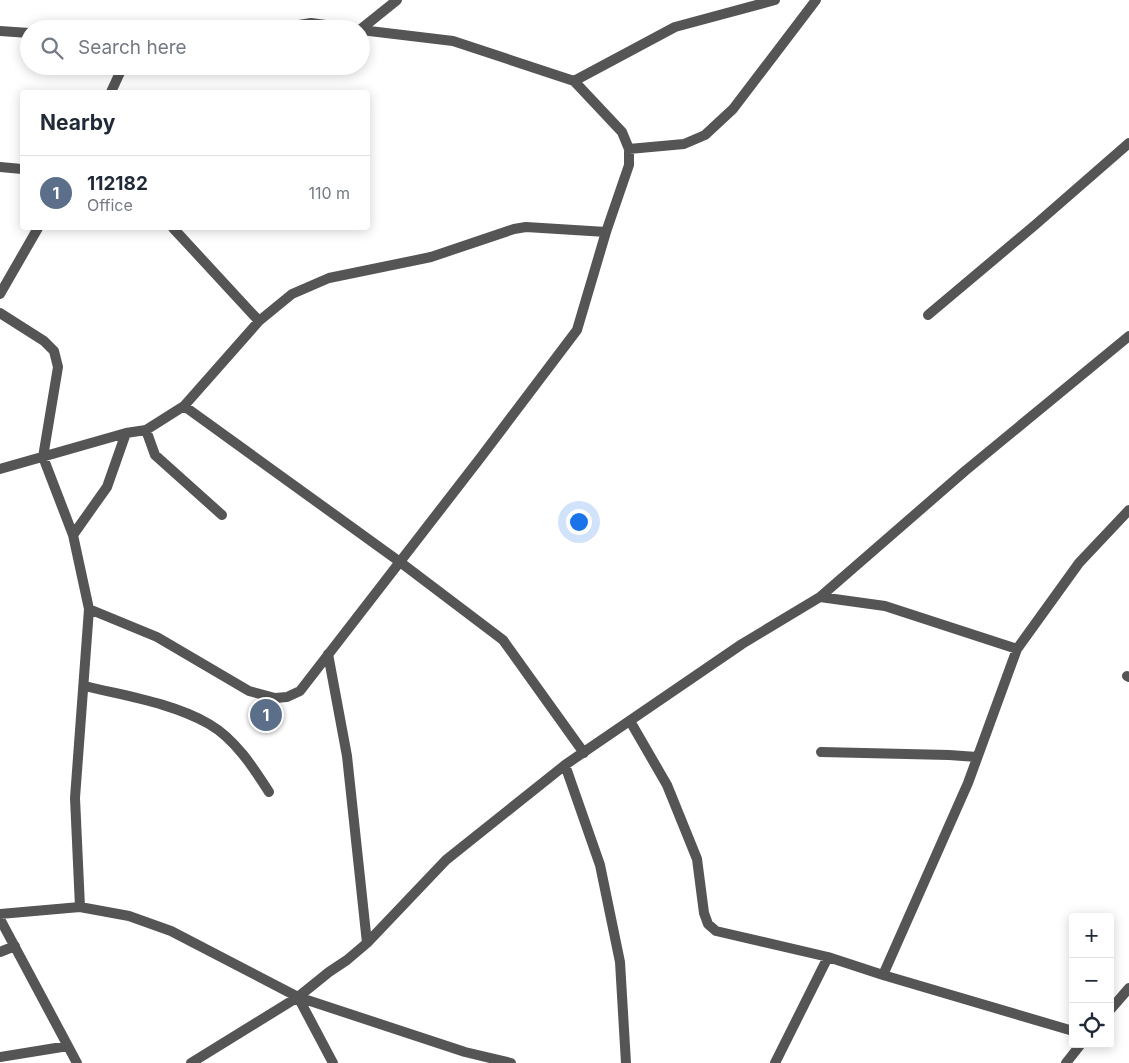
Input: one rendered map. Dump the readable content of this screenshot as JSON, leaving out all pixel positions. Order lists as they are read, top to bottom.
{
  "page": {
    "search": "Search here",
    "heading": "Nearby",
    "list": [
      {
        "mark": "1",
        "name": "112182",
        "note": "Office",
        "value": "110 m"
      }
    ],
    "pins": "1",
    "map_buttons": ["+", "−"]
  }
}
